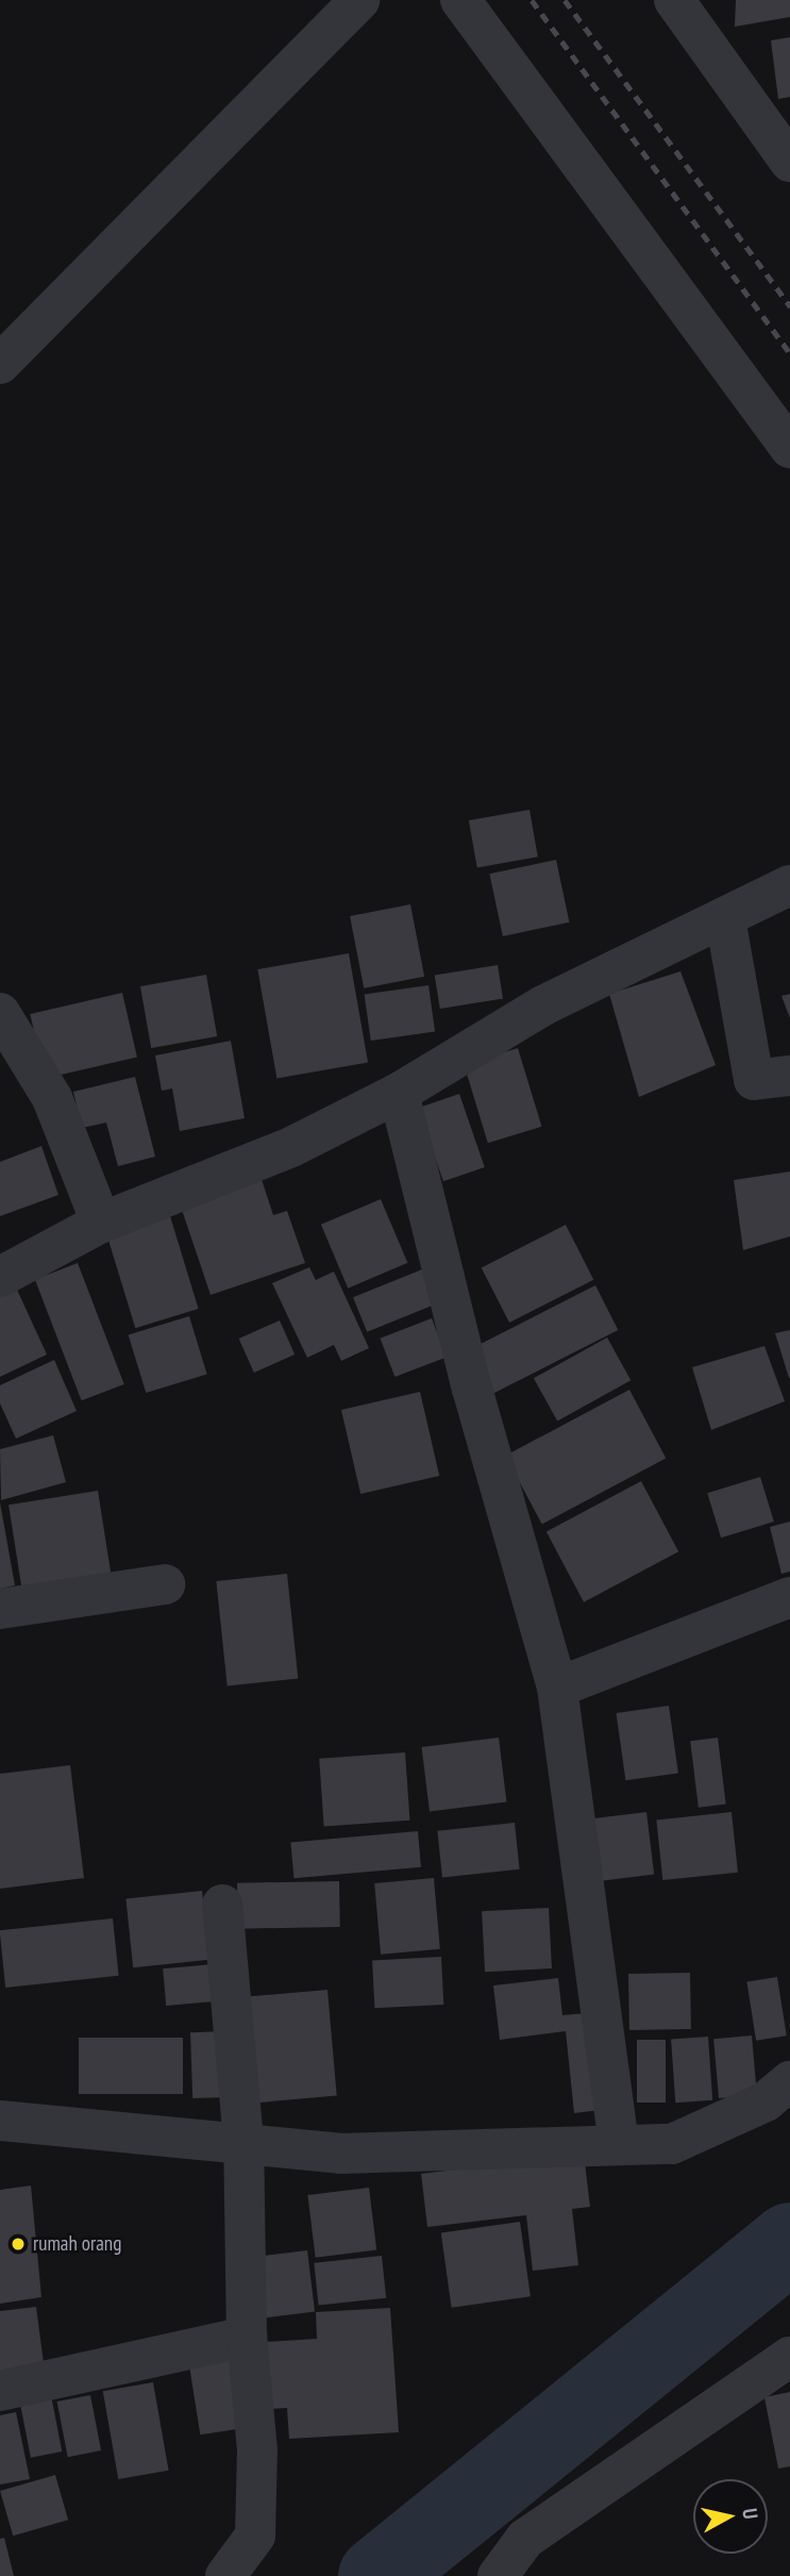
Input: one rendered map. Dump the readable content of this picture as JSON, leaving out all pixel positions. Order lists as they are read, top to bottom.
{
  "places": ["rumah orang"],
  "north": "right"
}
